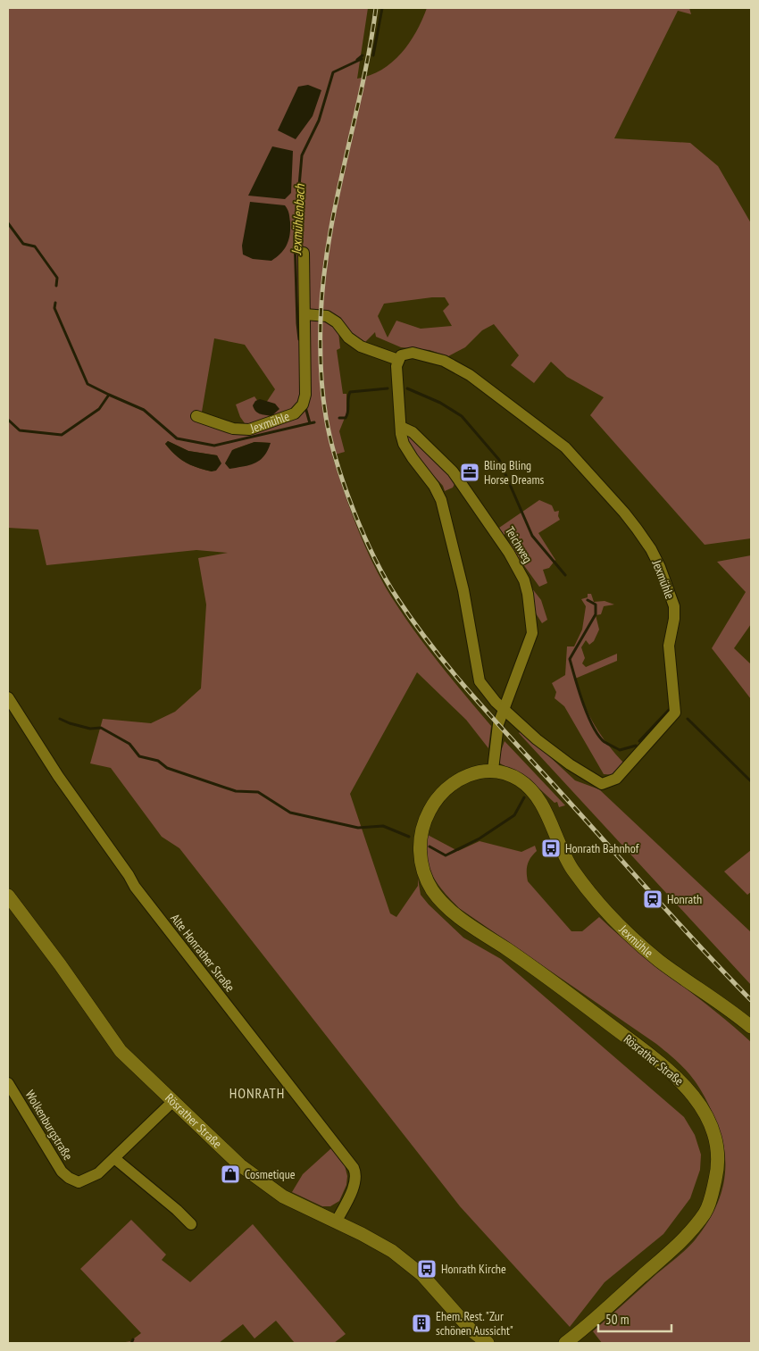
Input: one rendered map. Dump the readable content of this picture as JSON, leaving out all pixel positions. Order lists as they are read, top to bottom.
{
  "streets": {
    "street": [
      "Jexmühle",
      "Teichweg",
      "Alte Honrather Straße",
      "Rösrather Straße",
      "Wolkenburgstraße"
    ]
  },
  "crossings": [
    ["Jexmühle", "Teichweg"],
    ["Jexmühle", "Rösrather Straße"],
    ["Alte Honrather Straße", "Rösrather Straße"],
    ["Rösrather Straße", "Wolkenburgstraße"]
  ],
  "districts": ["HONRATH"],
  "water": ["Jexmühlenbach"],
  "places": {
    "office": ["Bling Bling Horse Dreams"],
    "bus stop": ["Honrath Bahnhof", "Honrath Kirche"],
    "station": ["Honrath"],
    "shop": ["Cosmetique"],
    "building": ["Ehem. Rest. \"Zur schönen Aussicht\""]
  },
  "scale_bar": "50 m"
}
